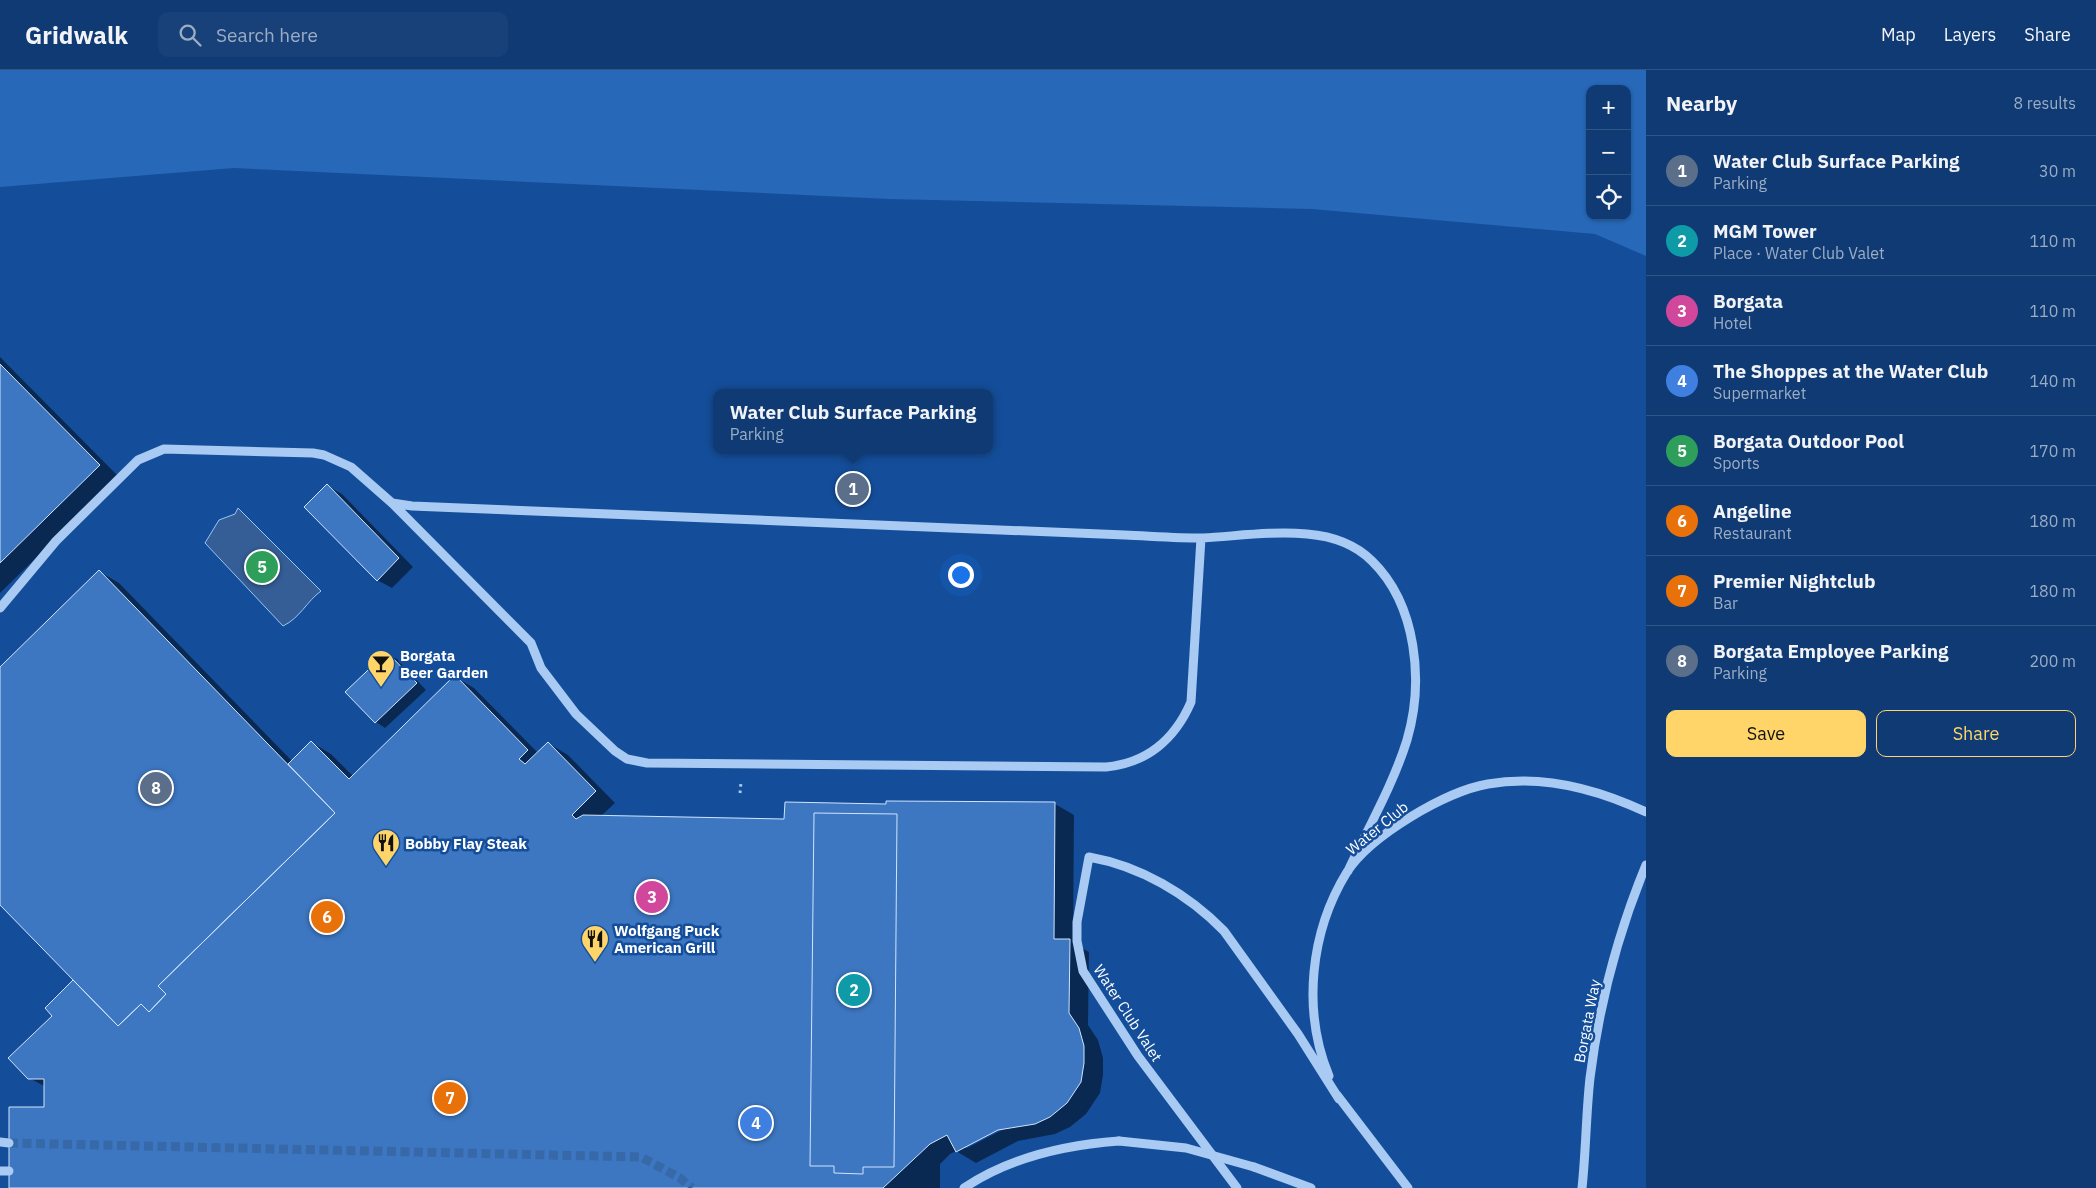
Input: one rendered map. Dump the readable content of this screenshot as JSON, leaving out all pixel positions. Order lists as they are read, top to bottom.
{
  "streets": {
    "street": ["Water Club", "Water Club Valet", "Borgata Way"]
  },
  "crossings": [
    ["Water Club", "Water Club Valet"]
  ],
  "places": {
    "bar": ["Borgata Beer Garden"],
    "restaurant": ["Bobby Flay Steak", "Wolfgang Puck American Grill"]
  },
  "page": {
    "header": "Gridwalk",
    "search": "Search here",
    "nav": ["Map", "Layers", "Share"],
    "heading": ["Nearby", "8 results"],
    "map_buttons": ["+", "−"],
    "list": [
      {
        "mark": "1",
        "name": "Water Club Surface Parking",
        "note": "Parking",
        "value": "30 m"
      },
      {
        "mark": "2",
        "name": "MGM Tower",
        "note": "Place · Water Club Valet",
        "value": "110 m"
      },
      {
        "mark": "3",
        "name": "Borgata",
        "note": "Hotel",
        "value": "110 m"
      },
      {
        "mark": "4",
        "name": "The Shoppes at the Water Club",
        "note": "Supermarket",
        "value": "140 m"
      },
      {
        "mark": "5",
        "name": "Borgata Outdoor Pool",
        "note": "Sports",
        "value": "170 m"
      },
      {
        "mark": "6",
        "name": "Angeline",
        "note": "Restaurant",
        "value": "180 m"
      },
      {
        "mark": "7",
        "name": "Premier Nightclub",
        "note": "Bar",
        "value": "180 m"
      },
      {
        "mark": "8",
        "name": "Borgata Employee Parking",
        "note": "Parking",
        "value": "200 m"
      }
    ],
    "popup": ["Water Club Surface Parking", "Parking"],
    "pins": [
      "1",
      "5",
      "8",
      "3",
      "6",
      "2",
      "7",
      "4"
    ],
    "buttons": ["Save", "Share"]
  }
}
